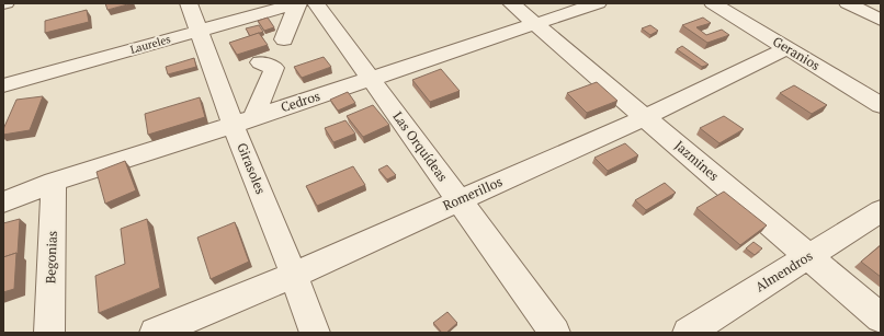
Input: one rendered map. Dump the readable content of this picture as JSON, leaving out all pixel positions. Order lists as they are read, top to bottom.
{
  "streets": {
    "street": [
      "Laureles",
      "Geranios",
      "Cedros",
      "Las Orquídeas",
      "Jazmines",
      "Girasoles",
      "Romerillos",
      "Begonias",
      "Almendros"
    ]
  },
  "crossings": [
    ["Laureles", "Girasoles"],
    ["Geranios", "Romerillos"],
    ["Cedros", "Las Orquídeas"],
    ["Cedros", "Jazmines"],
    ["Cedros", "Girasoles"],
    ["Cedros", "Begonias"],
    ["Las Orquídeas", "Romerillos"],
    ["Jazmines", "Romerillos"],
    ["Jazmines", "Almendros"],
    ["Girasoles", "Romerillos"]
  ]
}
